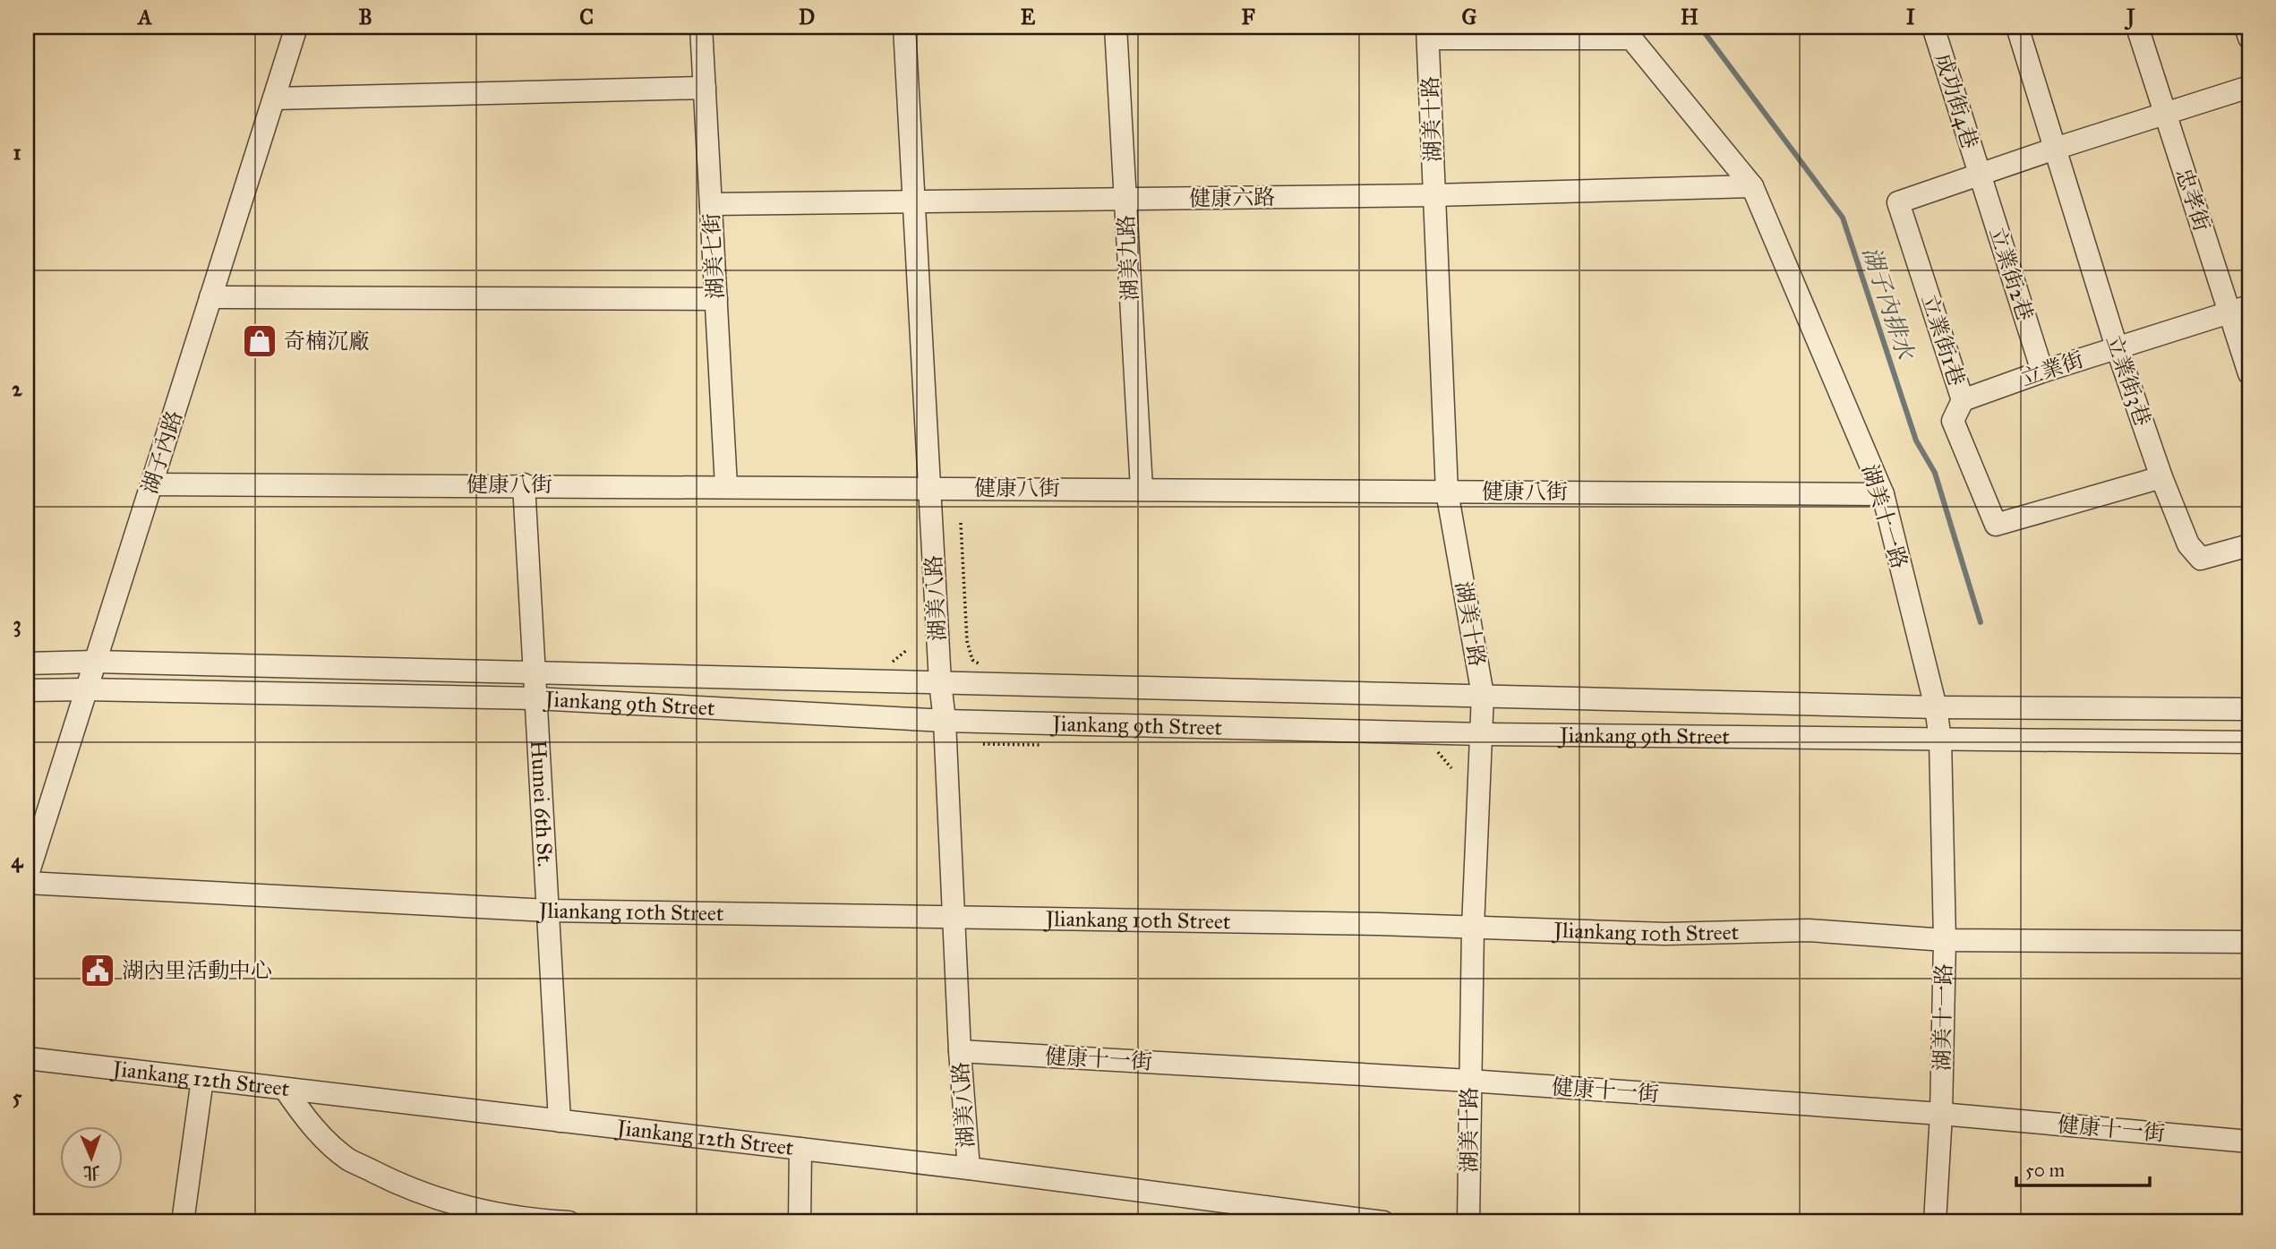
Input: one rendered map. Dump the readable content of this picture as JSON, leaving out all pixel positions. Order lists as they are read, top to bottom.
{
  "streets": {
    "street": [
      "成功街4巷",
      "湖美十路",
      "健康六路",
      "忠孝街",
      "湖美七街",
      "湖美九路",
      "立業街2巷",
      "立業街1巷",
      "立業街",
      "立業街3巷",
      "湖子內路",
      "健康八街",
      "湖美十一路",
      "湖美八路",
      "Jiankang 9th Street",
      "Humei 6th St.",
      "Jliankang 10th Street",
      "健康十一街",
      "Jiankang 12th Street"
    ]
  },
  "crossings": [
    ["成功街4巷", "立業街2巷"],
    ["成功街4巷", "立業街1巷"],
    ["湖美十路", "健康六路"],
    ["湖美十路", "健康八街"],
    ["湖美十路", "湖美十一路"],
    ["湖美十路", "Jiankang 9th Street"],
    ["湖美十路", "Jliankang 10th Street"],
    ["湖美十路", "健康十一街"],
    ["健康六路", "湖美七街"],
    ["健康六路", "湖美九路"],
    ["健康六路", "湖美十一路"],
    ["健康六路", "湖美八路"],
    ["忠孝街", "立業街"],
    ["湖美七街", "健康八街"],
    ["湖美九路", "健康八街"],
    ["立業街2巷", "立業街1巷"],
    ["立業街2巷", "立業街"],
    ["立業街1巷", "立業街"],
    ["立業街1巷", "立業街3巷"],
    ["立業街", "立業街3巷"],
    ["湖子內路", "健康八街"],
    ["湖子內路", "Jiankang 9th Street"],
    ["健康八街", "湖美十一路"],
    ["健康八街", "湖美八路"],
    ["健康八街", "Humei 6th St."],
    ["湖美十一路", "Jiankang 9th Street"],
    ["湖美十一路", "Jliankang 10th Street"],
    ["湖美十一路", "健康十一街"],
    ["湖美八路", "Jiankang 9th Street"],
    ["湖美八路", "Jliankang 10th Street"],
    ["湖美八路", "健康十一街"],
    ["湖美八路", "Jiankang 12th Street"],
    ["Jiankang 9th Street", "Humei 6th St."],
    ["Humei 6th St.", "Jliankang 10th Street"],
    ["Humei 6th St.", "Jiankang 12th Street"]
  ],
  "water": ["湖子內排水"],
  "places": {
    "shop": ["奇楠沉廠"],
    "public building": ["湖內里活動中心"]
  },
  "scale_bar": "50 m",
  "north": "bottom",
  "grid": {
    "columns": [
      "A",
      "B",
      "C",
      "D",
      "E",
      "F",
      "G",
      "H",
      "I",
      "J"
    ],
    "rows": [
      "1",
      "2",
      "3",
      "4",
      "5"
    ]
  }
}
